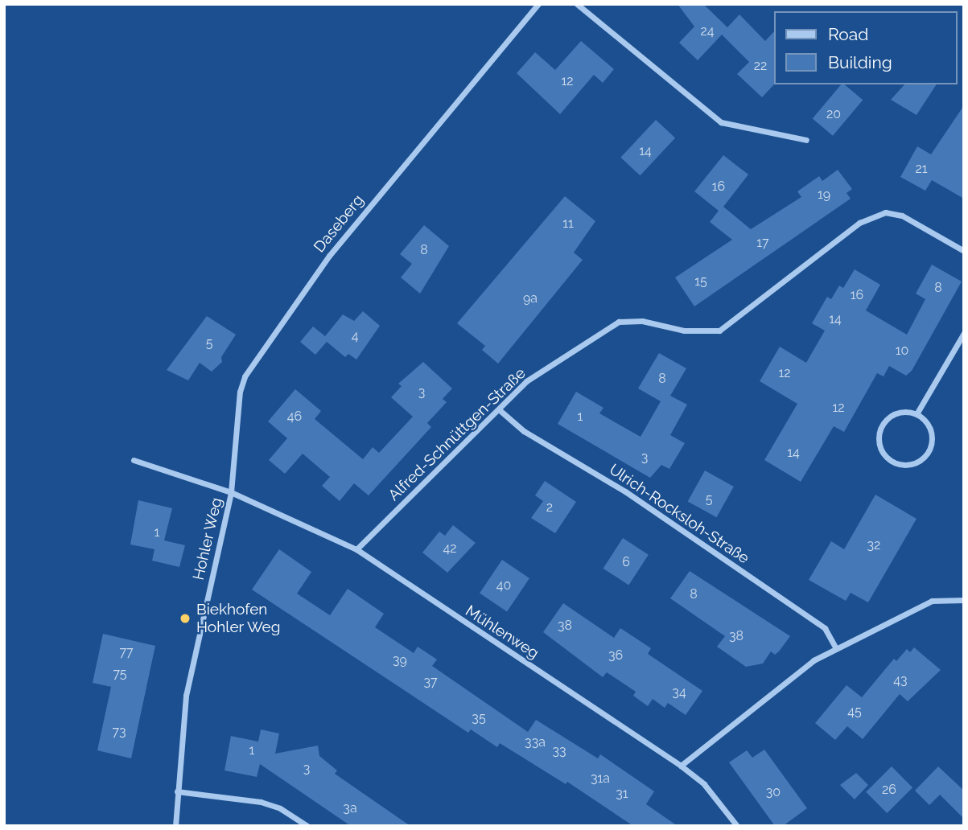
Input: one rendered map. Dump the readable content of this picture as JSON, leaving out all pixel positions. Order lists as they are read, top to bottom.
{
  "streets": {
    "street": [
      "Daseberg",
      "Alfred-Schnüttgen-Straße",
      "Ulrich-Rocksloh-Straße",
      "Hohler Weg",
      "Mühlenweg"
    ]
  },
  "crossings": [
    ["Daseberg", "Hohler Weg"],
    ["Daseberg", "Mühlenweg"],
    ["Alfred-Schnüttgen-Straße", "Ulrich-Rocksloh-Straße"],
    ["Alfred-Schnüttgen-Straße", "Mühlenweg"],
    ["Hohler Weg", "Mühlenweg"]
  ],
  "places": ["Biekhofen Hohler Weg"],
  "house_numbers": [
    "24",
    "22",
    "12",
    "20",
    "14",
    "21",
    "16",
    "19",
    "11",
    "17",
    "8",
    "15",
    "8",
    "16",
    "9a",
    "14",
    "4",
    "5",
    "10",
    "12",
    "8",
    "3",
    "12",
    "46",
    "1",
    "14",
    "3",
    "5",
    "2",
    "1",
    "32",
    "42",
    "6",
    "40",
    "8",
    "38",
    "38",
    "77",
    "36",
    "39",
    "75",
    "43",
    "37",
    "34",
    "45",
    "35",
    "73",
    "33a",
    "1",
    "33",
    "3",
    "31a",
    "26",
    "30",
    "31",
    "3a"
  ],
  "legend": ["Road", "Building"]
}
